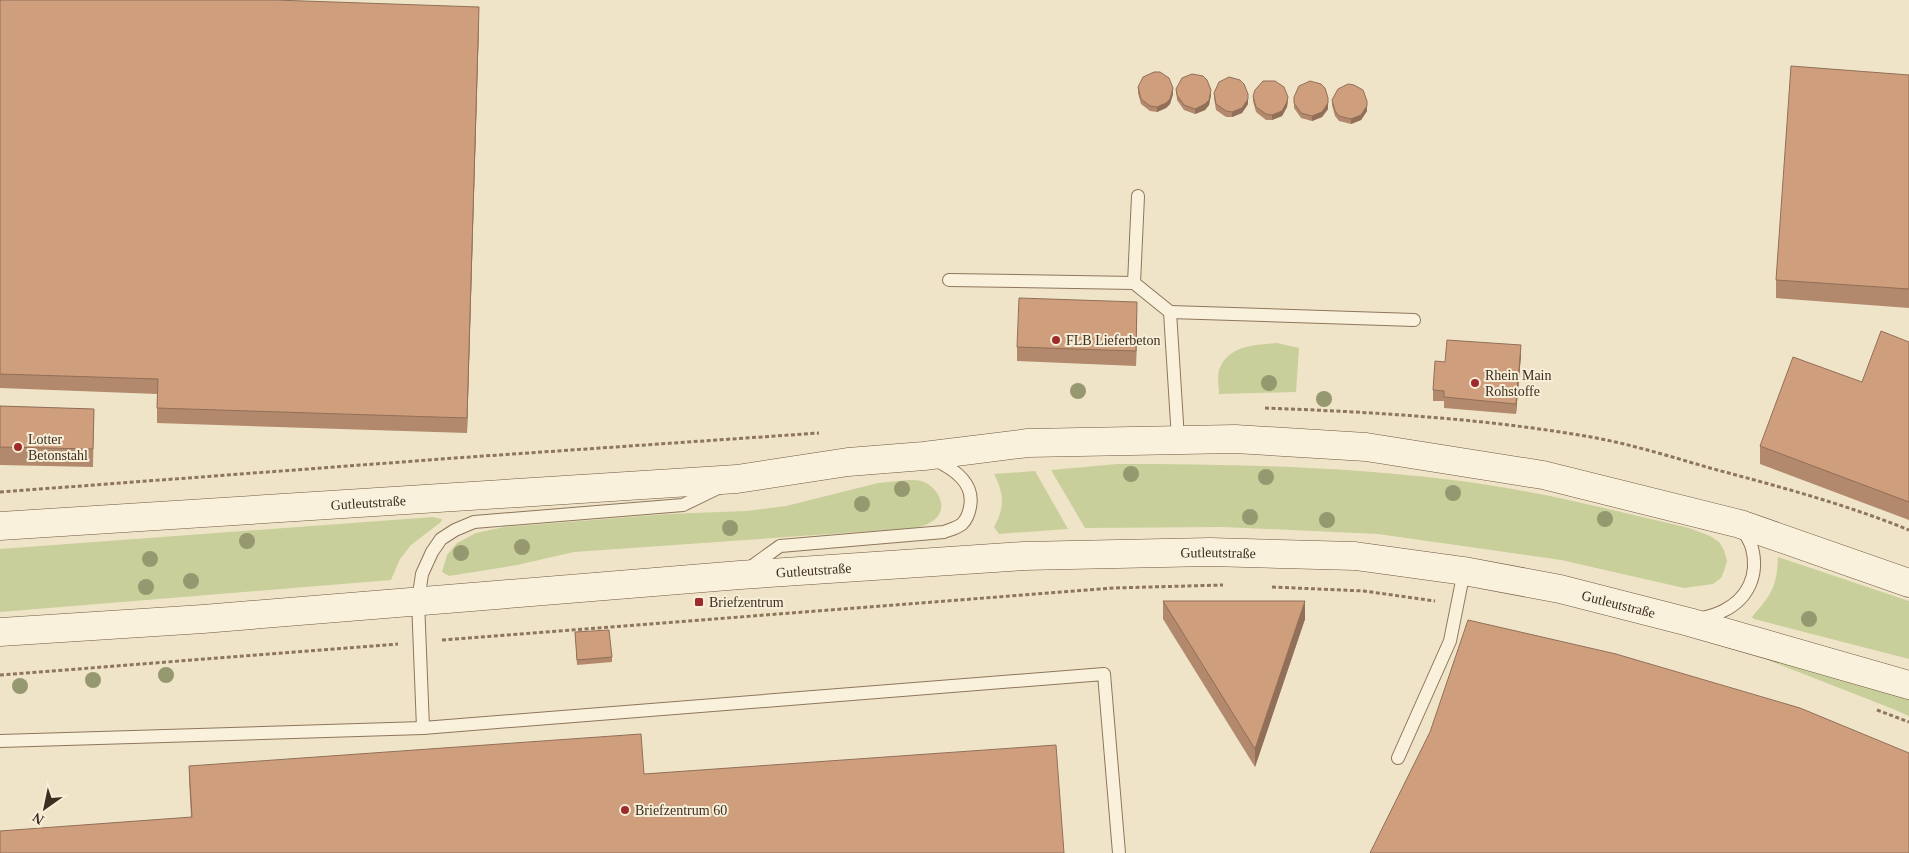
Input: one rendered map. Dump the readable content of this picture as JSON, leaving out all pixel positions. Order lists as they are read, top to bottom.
{
  "streets": {
    "main road": ["Gutleutstraße"]
  },
  "places": {
    "other": [
      "FLB Lieferbeton",
      "Rhein Main Rohstoffe",
      "Lotter Betonstahl",
      "Briefzentrum 60"
    ],
    "transit": ["Briefzentrum"]
  },
  "north": "bottom left"
}
